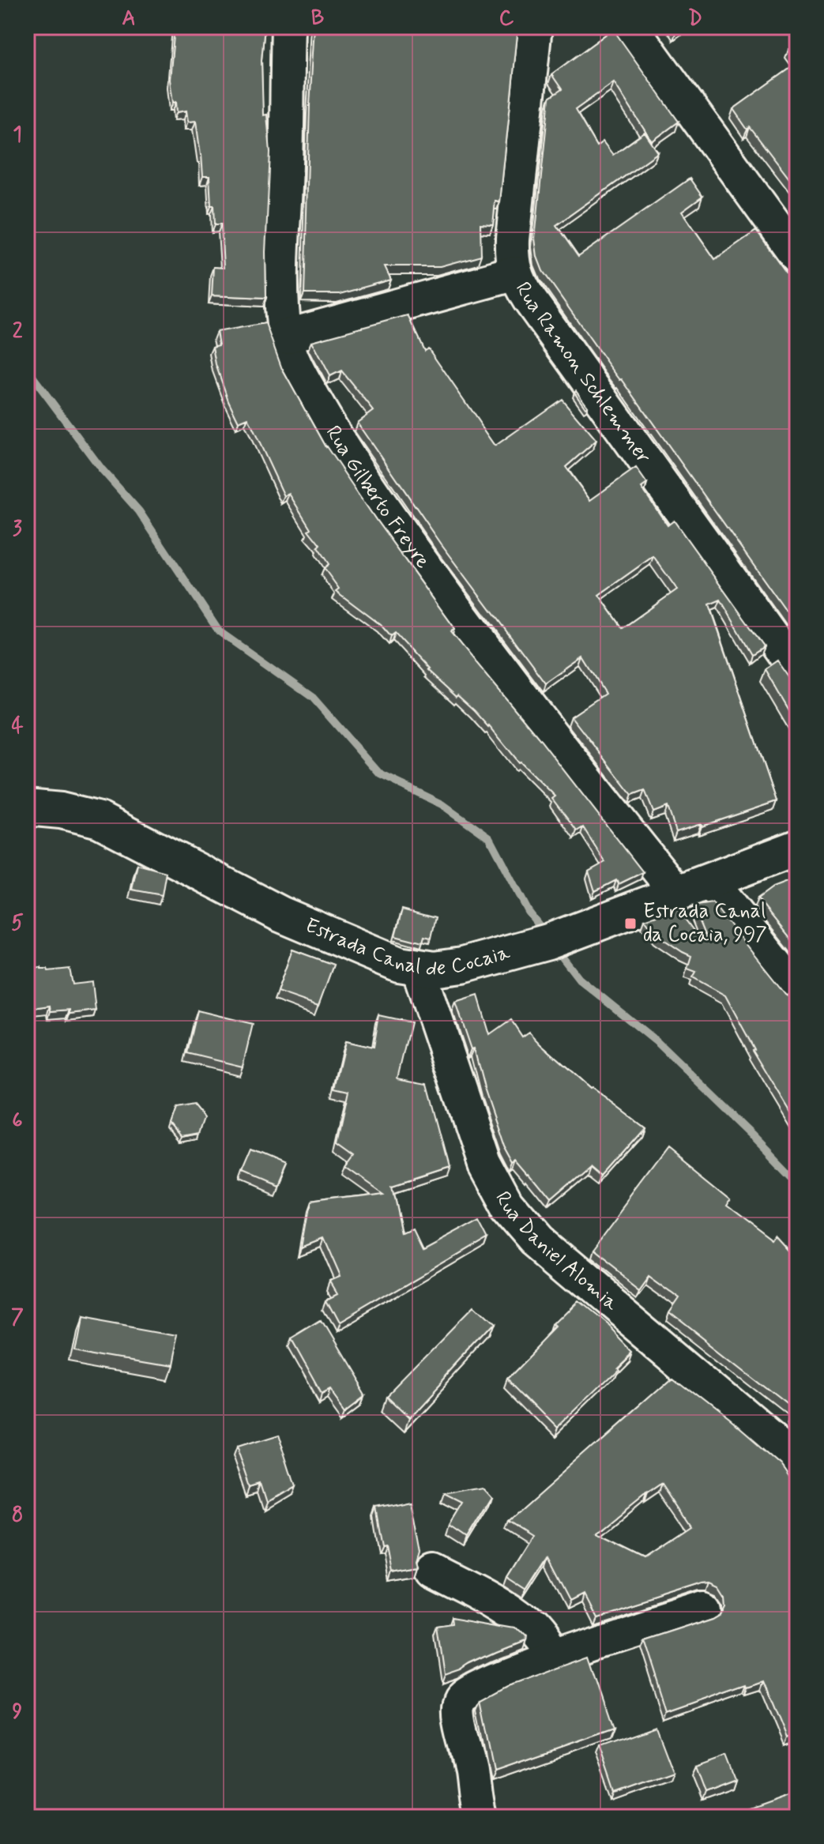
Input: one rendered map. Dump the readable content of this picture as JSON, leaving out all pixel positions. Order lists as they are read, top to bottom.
{
  "streets": {
    "main road": ["Estrada Canal de Cocaia"],
    "street": ["Rua Ramon Schlemmer", "Rua Gilberto Freyre", "Rua Daniel Alomia"]
  },
  "crossings": [
    ["Rua Gilberto Freyre", "Estrada Canal de Cocaia"],
    ["Estrada Canal de Cocaia", "Rua Daniel Alomia"]
  ],
  "places": {
    "transit": ["Estrada Canal da Cocaia, 997"]
  },
  "grid": {
    "columns": [
      "A",
      "B",
      "C",
      "D"
    ],
    "rows": [
      "1",
      "2",
      "3",
      "4",
      "5",
      "6",
      "7",
      "8",
      "9"
    ]
  }
}
